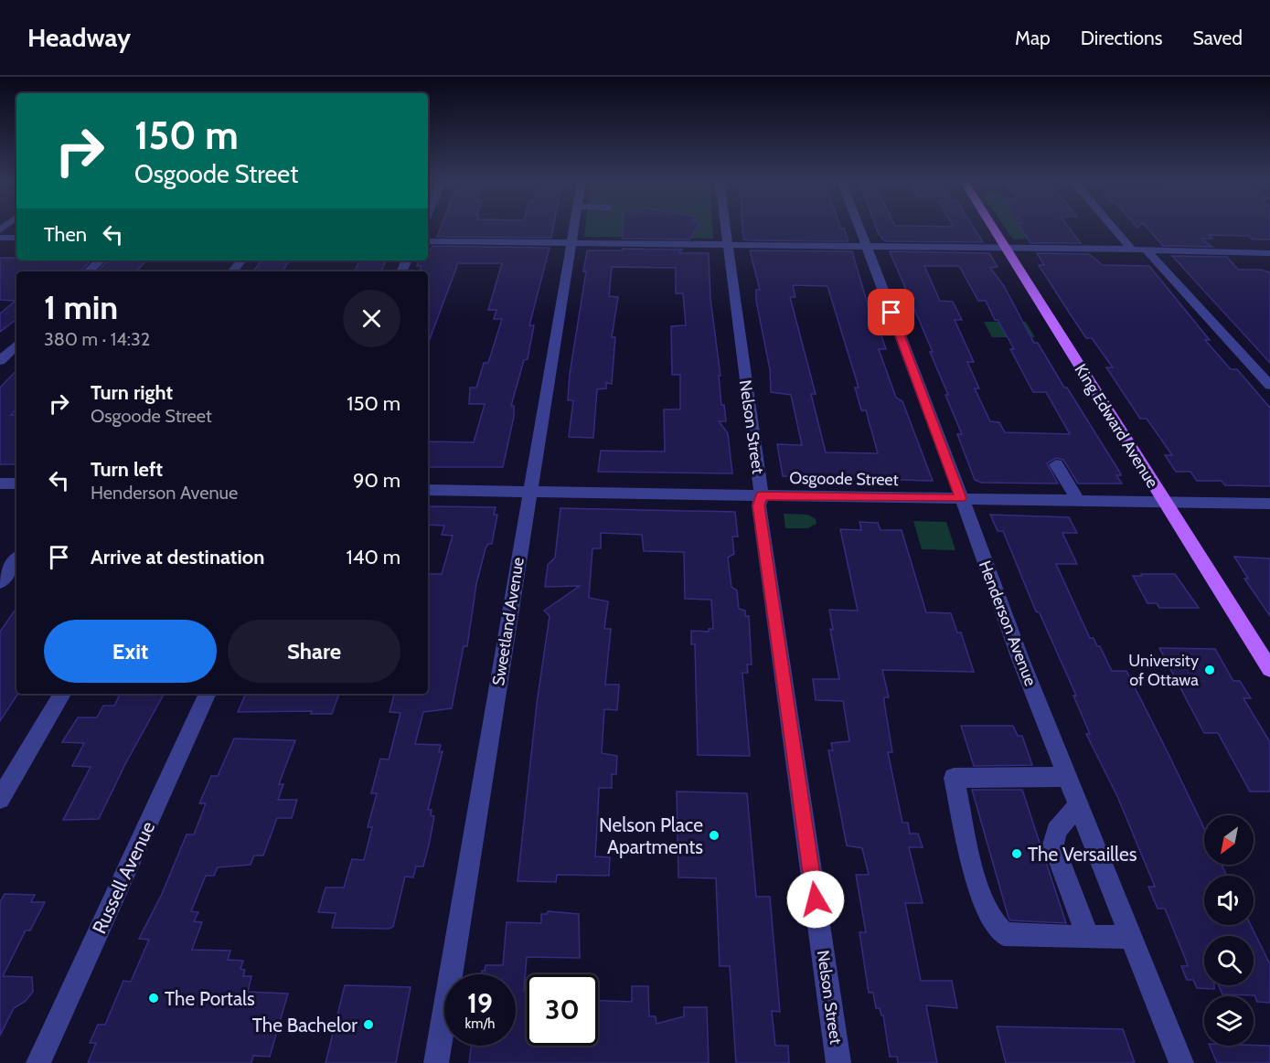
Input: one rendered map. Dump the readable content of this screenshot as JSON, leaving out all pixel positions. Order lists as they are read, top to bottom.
{
  "streets": {
    "main road": ["King Edward Avenue"],
    "street": [
      "Nelson Street",
      "Osgoode Street",
      "Sweetland Avenue",
      "Henderson Avenue",
      "Russell Avenue"
    ]
  },
  "crossings": [
    ["King Edward Avenue", "Osgoode Street"],
    ["Nelson Street", "Osgoode Street"],
    ["Osgoode Street", "Sweetland Avenue"],
    ["Osgoode Street", "Henderson Avenue"]
  ],
  "places": [
    "University of Ottawa",
    "Nelson Place Apartments",
    "The Versailles",
    "The Portals",
    "The Bachelor"
  ],
  "north": "bottom left",
  "page": {
    "header": "Headway",
    "nav": ["Map", "Directions", "Saved"],
    "turn": ["150 m", "Osgoode Street"],
    "then": "Then",
    "heading": ["1 min", "380 m · 14:32"],
    "list": [
      {
        "name": "Turn right",
        "note": "Osgoode Street",
        "value": "150 m"
      },
      {
        "name": "Turn left",
        "note": "Henderson Avenue",
        "value": "90 m"
      },
      {
        "name": "Arrive at destination",
        "value": "140 m"
      }
    ],
    "buttons": ["Exit", "Share"],
    "speed": "19 km/h",
    "limit": "30"
  }
}
